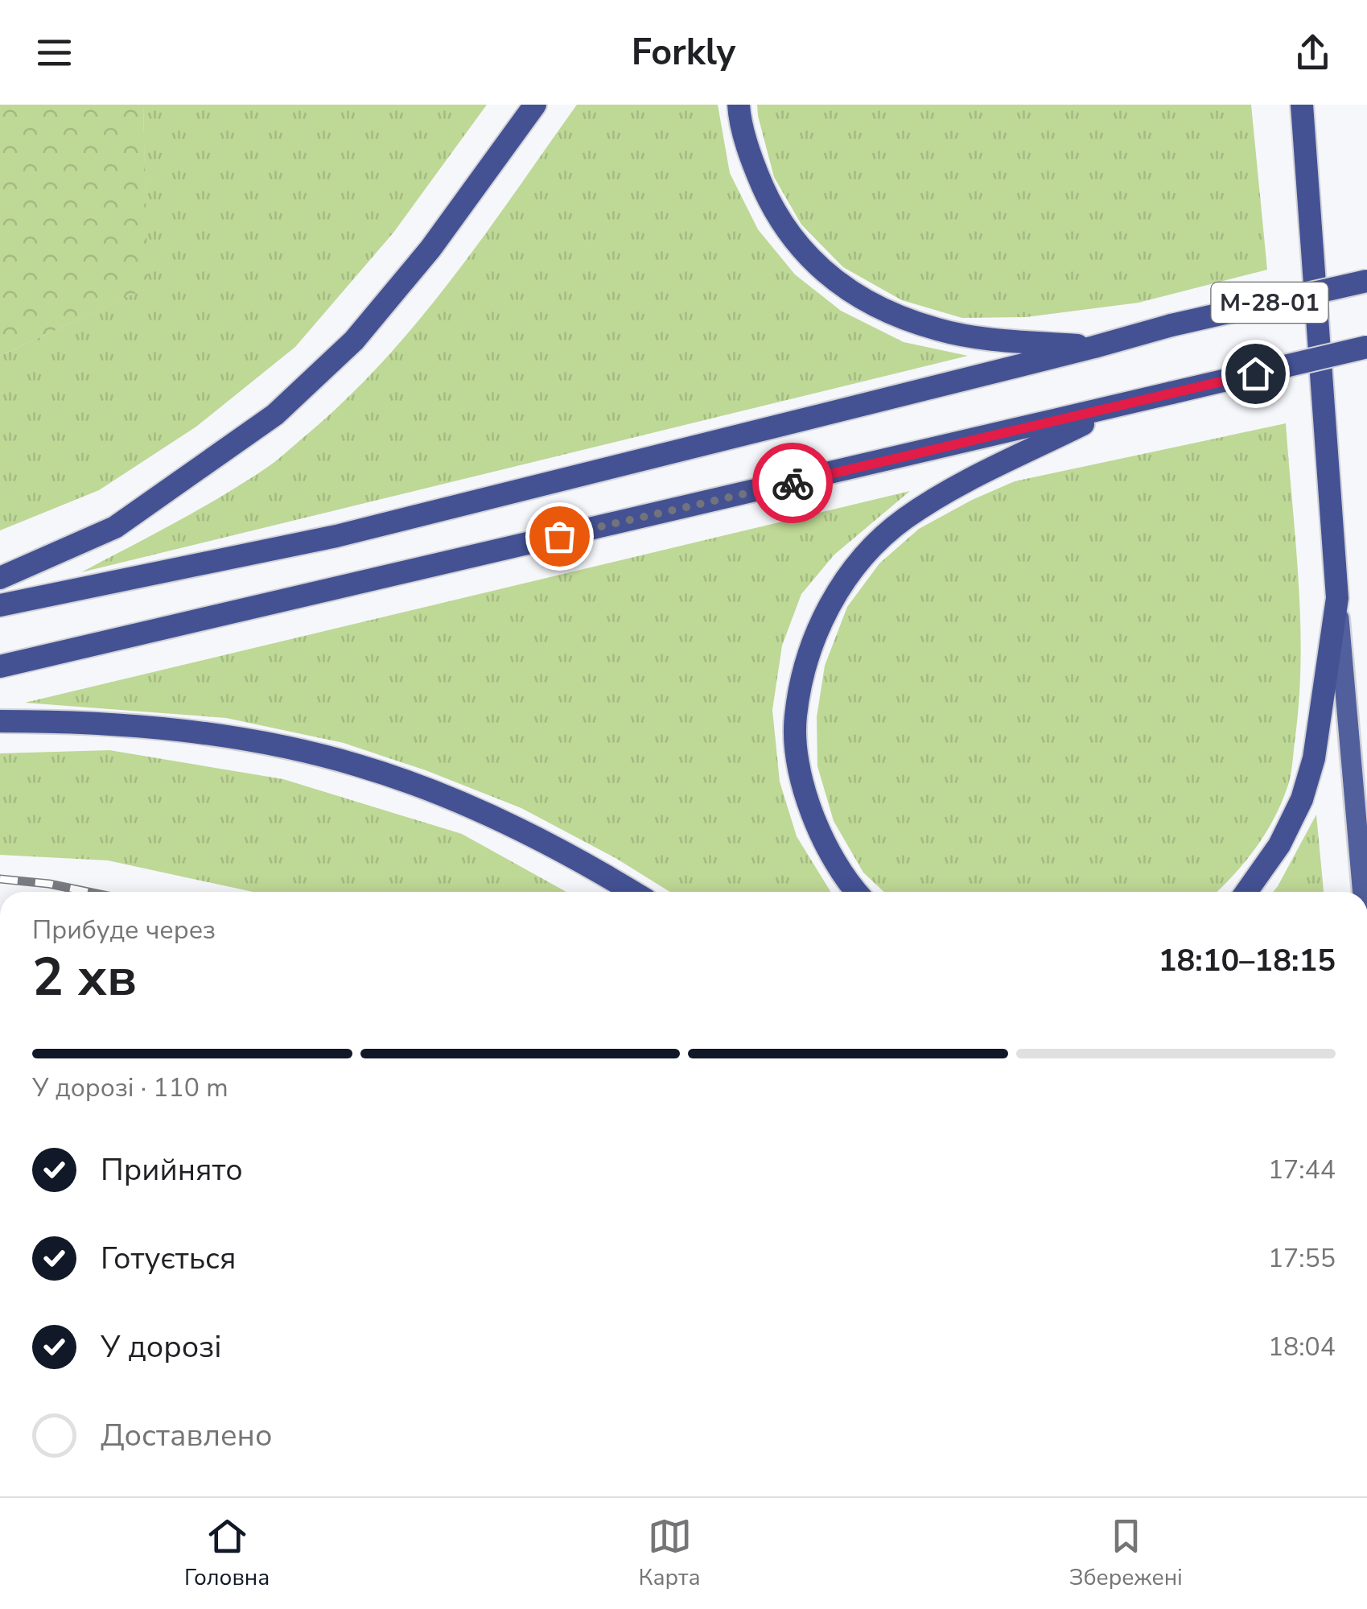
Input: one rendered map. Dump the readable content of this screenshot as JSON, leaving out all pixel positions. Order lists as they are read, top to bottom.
{
  "streets": {
    "highway": ["М-28-01"]
  },
  "page": {
    "header": "Forkly",
    "heading": ["2 хв", "Прибуде через", "18:10–18:15"],
    "bar": "У дорозі · 110 m",
    "list": [
      ["Прийнято", "17:44"],
      ["Готується", "17:55"],
      ["У дорозі", "18:04"],
      "Доставлено"
    ],
    "tabs": ["Головна", "Карта", "Збережені"]
  }
}
